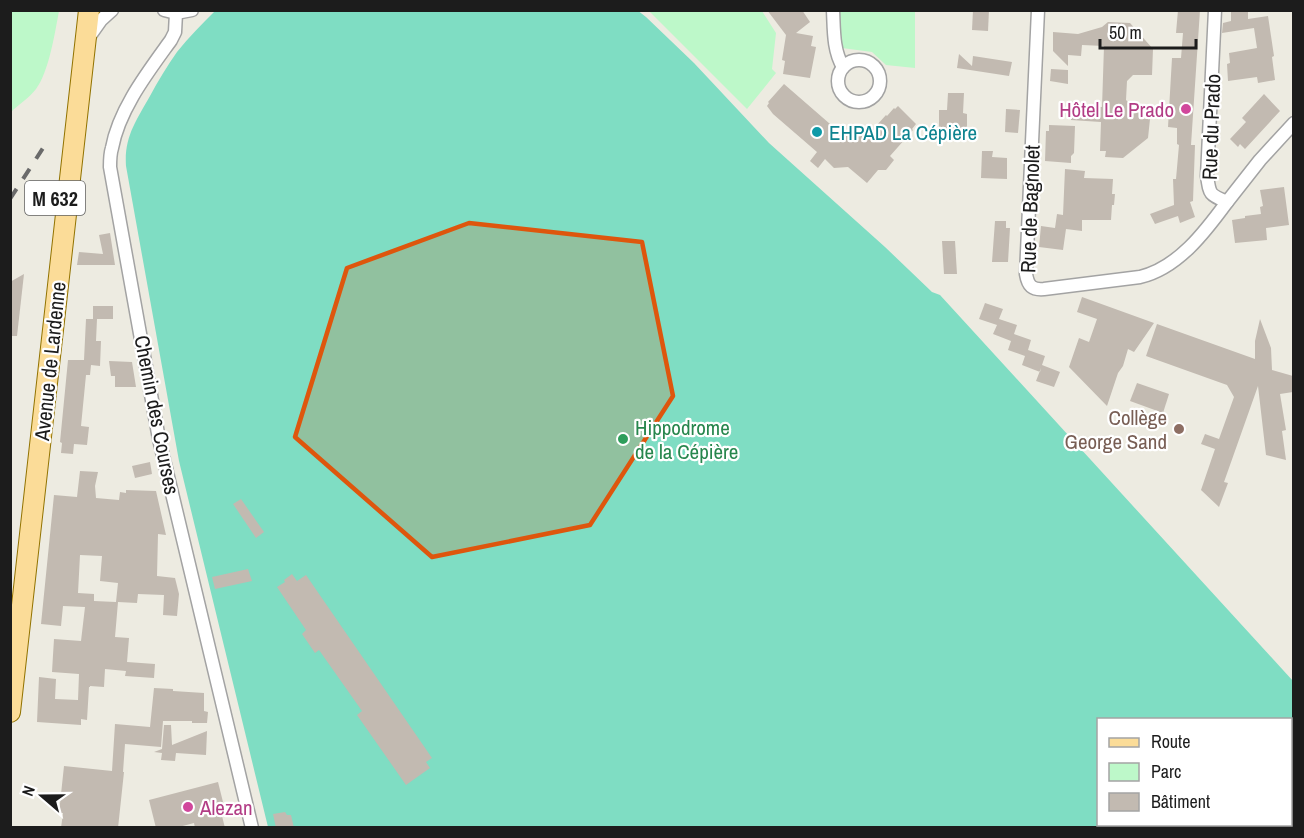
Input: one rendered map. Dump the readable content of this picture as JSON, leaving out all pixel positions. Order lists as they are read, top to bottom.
{
  "streets": {
    "main road": ["M 632", "Avenue de Lardenne"],
    "street": ["Rue du Prado", "Rue de Bagnolet", "Chemin des Courses"]
  },
  "crossings": [
    ["Rue du Prado", "Rue de Bagnolet"]
  ],
  "places": [
    "Hôtel Le Prado",
    "EHPAD La Cépière",
    "Collège George Sand",
    "Hippodrome de la Cépière",
    "Alezan"
  ],
  "legend": ["Route", "Parc", "Bâtiment"],
  "scale_bar": "50 m",
  "north": "left"
}
